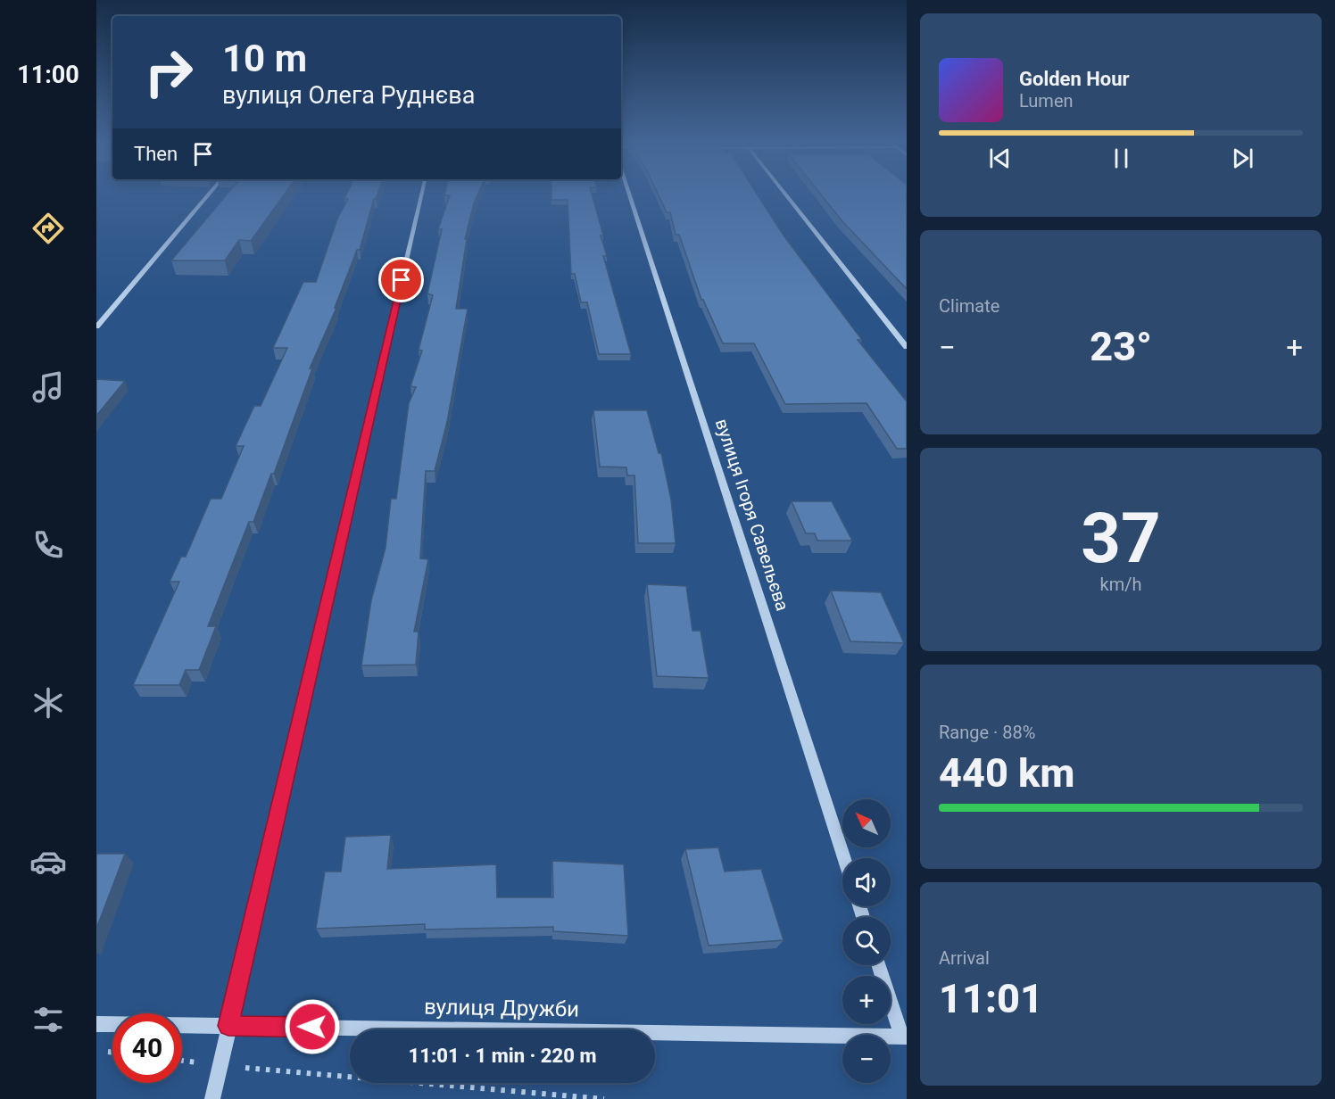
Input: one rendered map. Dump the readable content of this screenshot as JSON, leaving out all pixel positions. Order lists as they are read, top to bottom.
{
  "streets": {
    "street": ["вулиця Ігоря Савельєва", "вулиця Дружби"]
  },
  "north": "top left",
  "page": {
    "tabs": "11:00",
    "turn": ["10 m", "вулиця Олега Руднєва"],
    "song": ["Golden Hour", "Lumen"],
    "then": "Then",
    "tile": [
      "Climate",
      ["37", "km/h"],
      ["Range · 88%", "440 km"],
      ["Arrival", "11:01"]
    ],
    "heat": ["−", "23°", "+"],
    "map_buttons": ["+", "−"],
    "limit": "40",
    "trip": "11:01 · 1 min · 220 m"
  }
}
